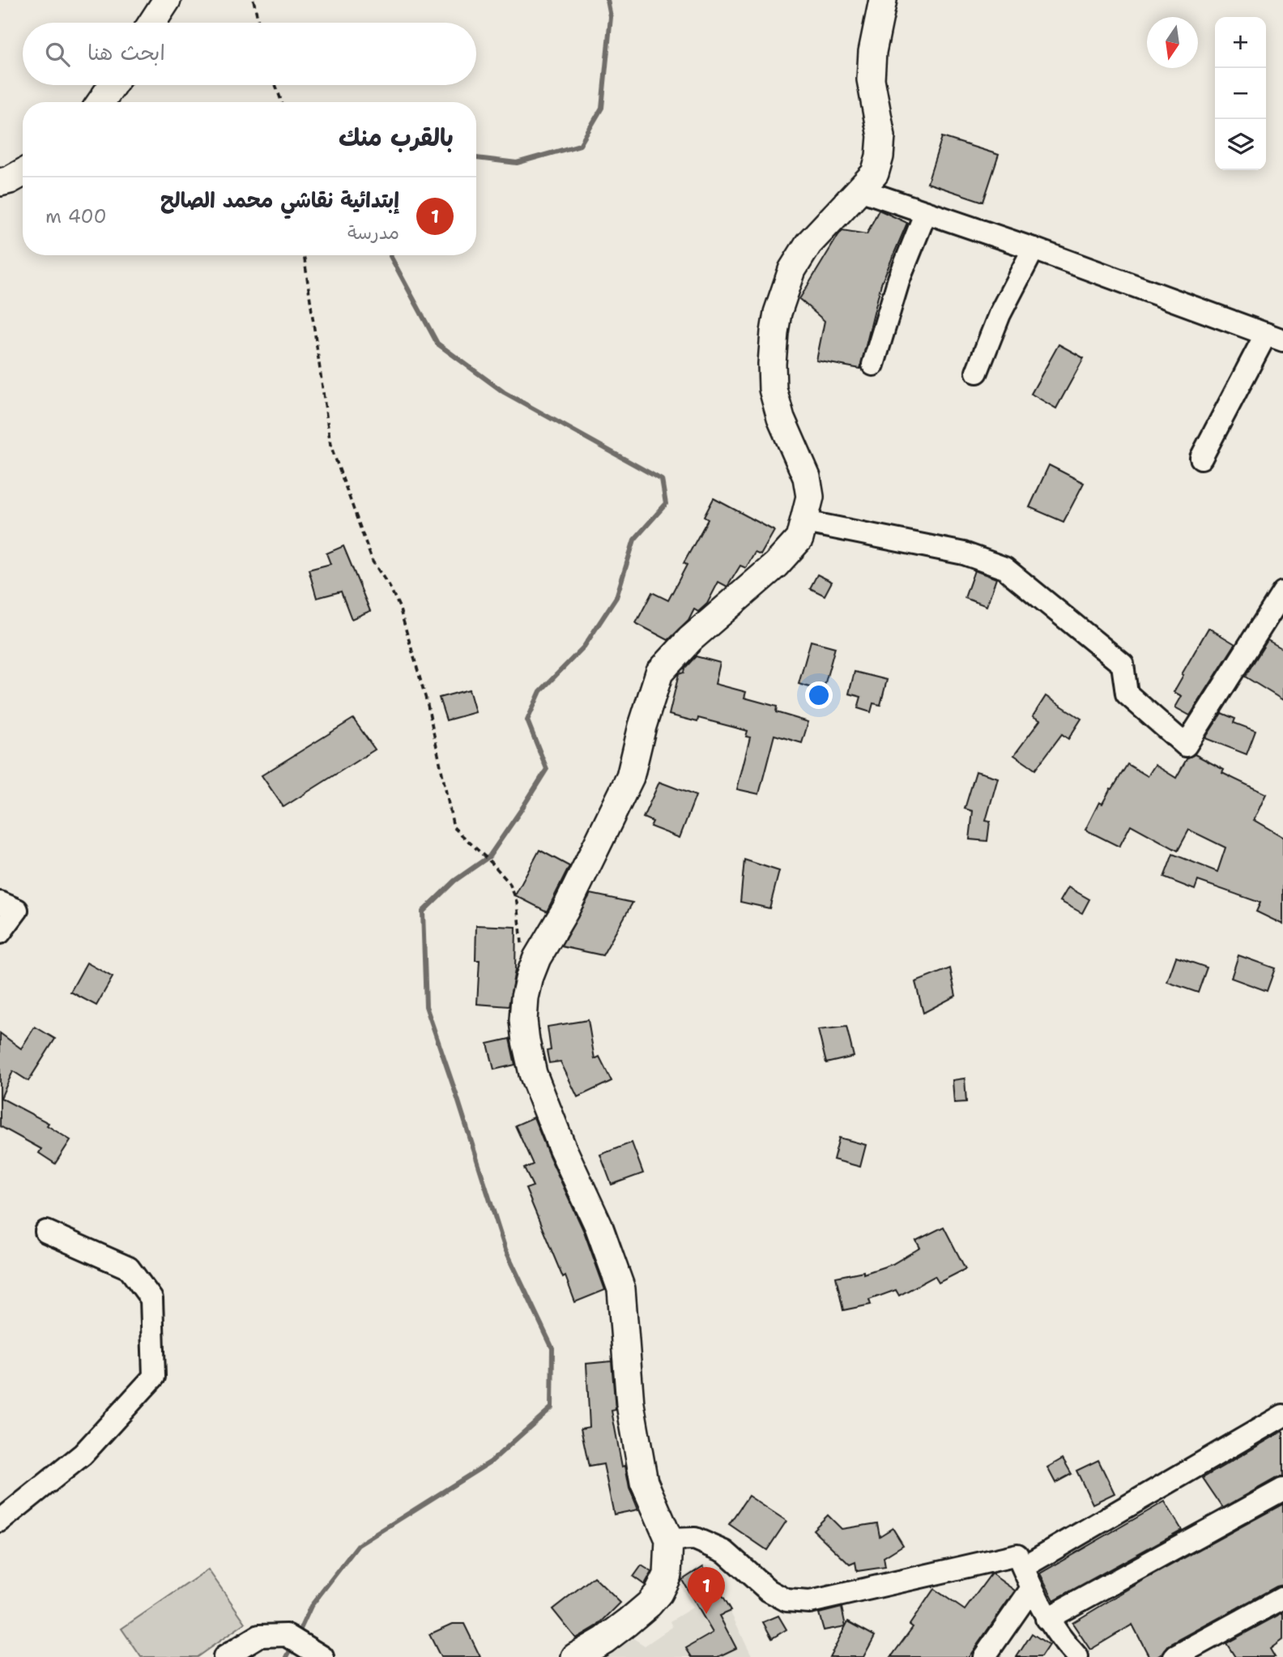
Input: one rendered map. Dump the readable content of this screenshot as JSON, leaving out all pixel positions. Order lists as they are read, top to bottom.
{
  "north": "bottom",
  "page": {
    "map_buttons": ["+", "−"],
    "search": "ابحث هنا",
    "heading": "بالقرب منك",
    "list": [
      {
        "mark": "1",
        "name": "إبتدائية نقاشي محمد الصالح",
        "note": "مدرسة",
        "value": "400 m"
      }
    ],
    "pins": "1"
  }
}
